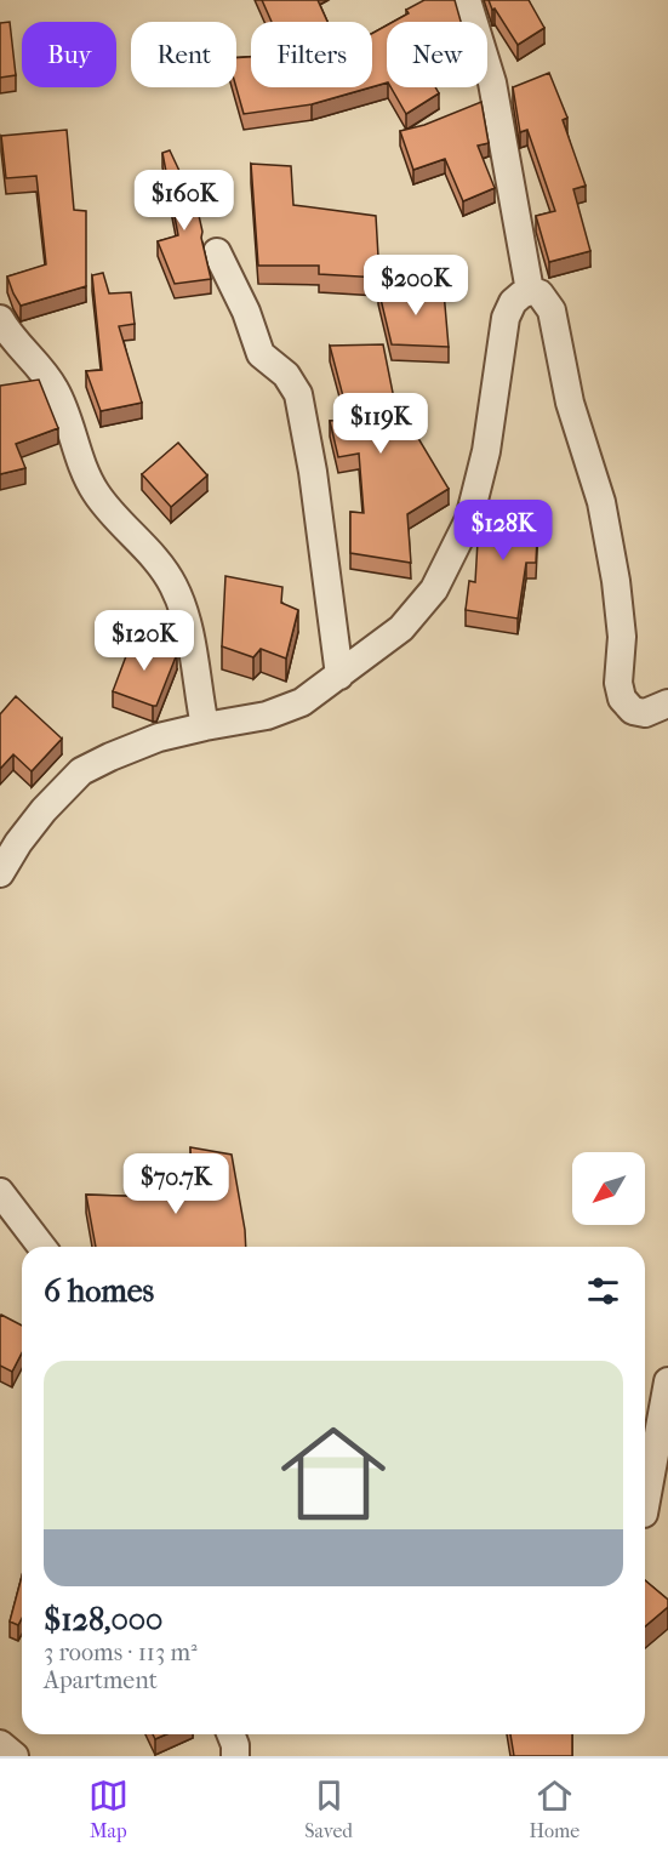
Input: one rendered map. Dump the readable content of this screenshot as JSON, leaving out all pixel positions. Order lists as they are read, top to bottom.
{
  "north": "bottom left",
  "page": {
    "chip": [
      "Buy",
      "Rent",
      "Filters",
      "New"
    ],
    "price": [
      "$160K",
      "$200K",
      "$119K",
      "$128K",
      "$120K",
      "$70.7K"
    ],
    "heading": "6 homes",
    "list": [
      {
        "name": "$128,000",
        "note": "3 rooms · 113 m² · Apartment"
      }
    ],
    "tabs": ["Map", "Saved", "Home"]
  }
}
